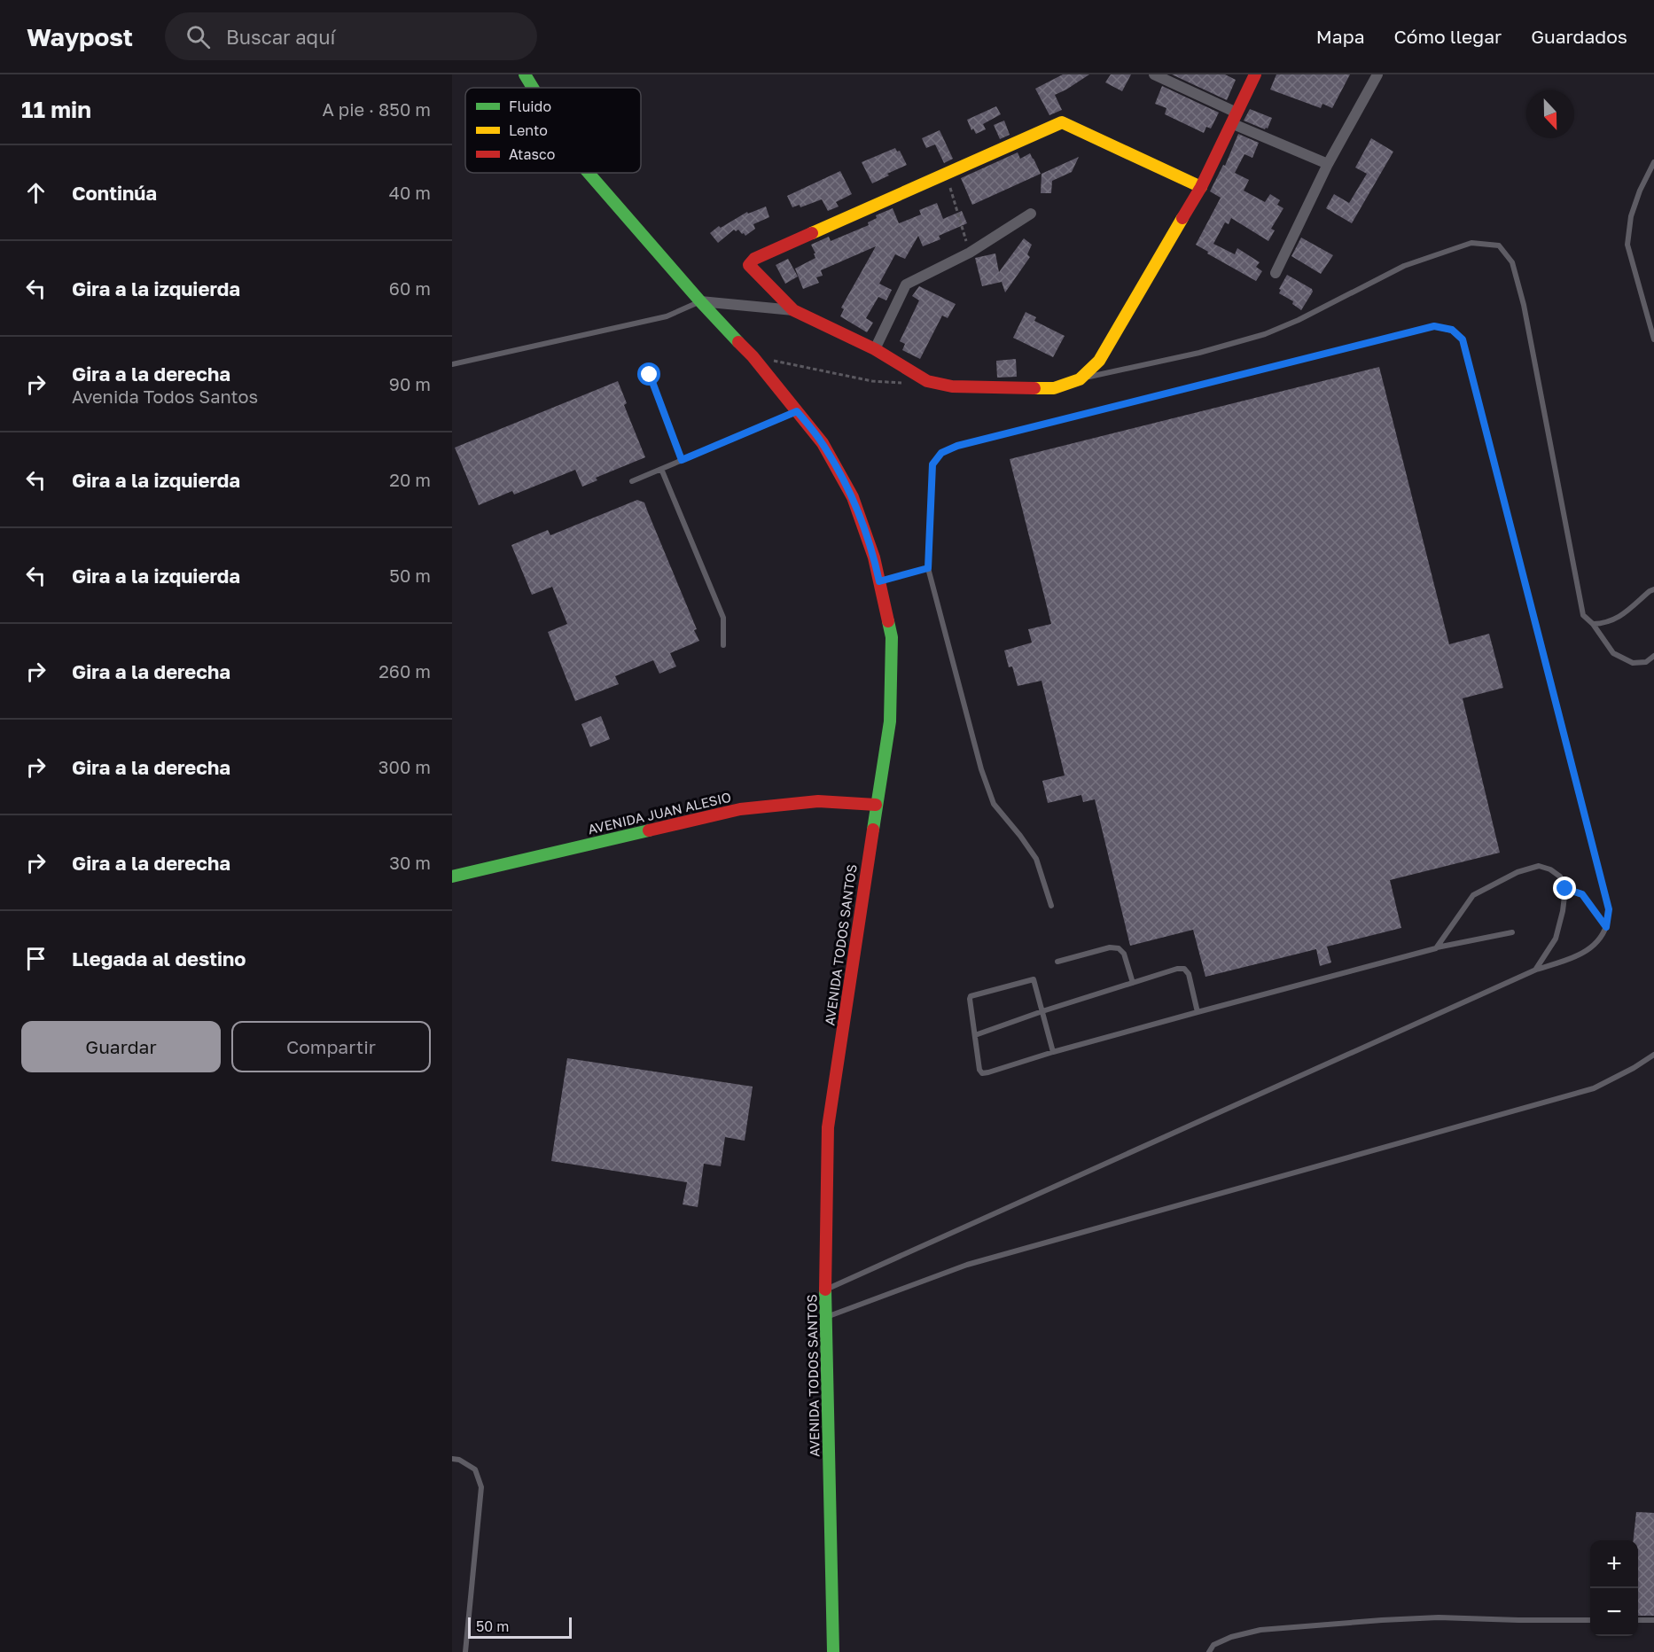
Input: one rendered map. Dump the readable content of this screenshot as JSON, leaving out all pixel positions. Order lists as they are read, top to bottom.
{
  "streets": {
    "street": ["AVENIDA JUAN ALESIO", "AVENIDA TODOS SANTOS"]
  },
  "crossings": [
    ["AVENIDA JUAN ALESIO", "AVENIDA TODOS SANTOS"]
  ],
  "legend": ["Fluido", "Lento", "Atasco"],
  "scale_bar": "50 m",
  "north": "bottom",
  "page": {
    "header": "Waypost",
    "search": "Buscar aquí",
    "nav": ["Mapa", "Cómo llegar", "Guardados"],
    "heading": ["11 min", "A pie · 850 m"],
    "list": [
      ["Continúa", "40 m"],
      ["Gira a la izquierda", "60 m"],
      ["Gira a la derecha", "Avenida Todos Santos", "90 m"],
      ["Gira a la izquierda", "20 m"],
      ["Gira a la izquierda", "50 m"],
      ["Gira a la derecha", "260 m"],
      ["Gira a la derecha", "300 m"],
      ["Gira a la derecha", "30 m"],
      "Llegada al destino"
    ],
    "buttons": ["Guardar", "Compartir"],
    "map_buttons": ["+", "−"],
    "scale": "50 m"
  }
}
